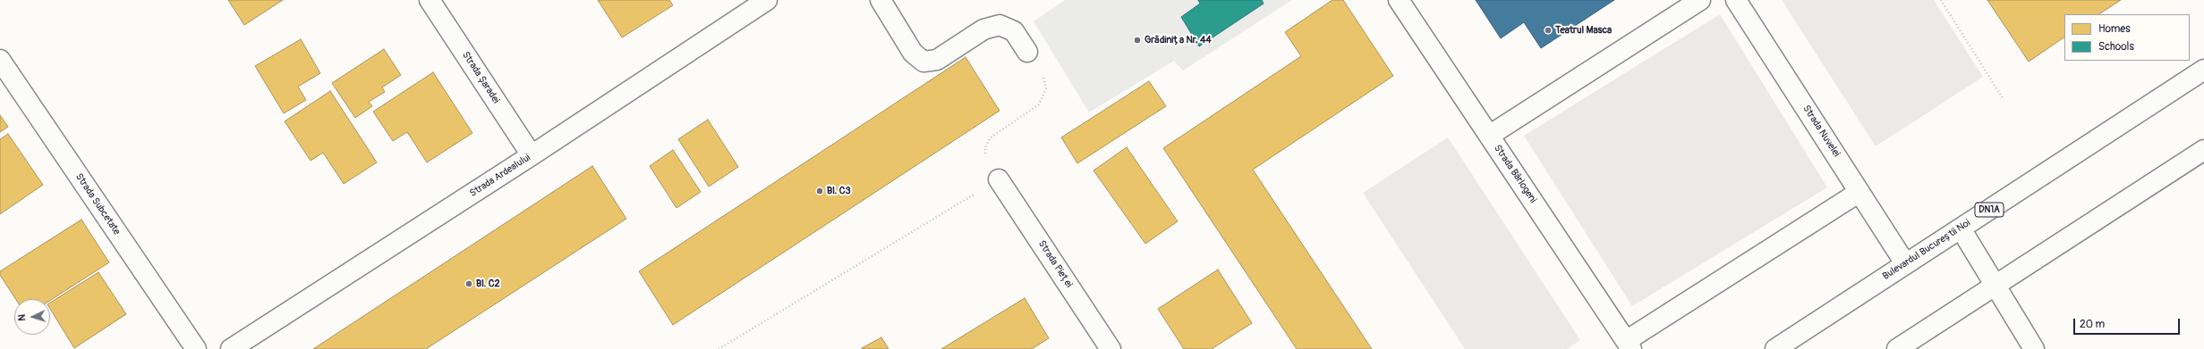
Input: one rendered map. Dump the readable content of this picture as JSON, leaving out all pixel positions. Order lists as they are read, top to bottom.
{
  "streets": {
    "street": [
      "Strada Șaradei",
      "Strada Nuvelei",
      "Strada Bârlogeni",
      "Strada Ardealului",
      "Strada Subcetate",
      "DN1A",
      "Bulevardul Bucureștii Noi",
      "Strada Pieței"
    ]
  },
  "crossings": [
    ["Strada Șaradei", "Strada Ardealului"],
    ["Strada Nuvelei", "Bulevardul Bucureștii Noi"]
  ],
  "places": [
    "Teatrul Masca",
    "Grădinița Nr. 44",
    "Bl. C3",
    "Bl. C2"
  ],
  "legend": ["Homes", "Schools"],
  "scale_bar": "20 m",
  "north": "left"
}
